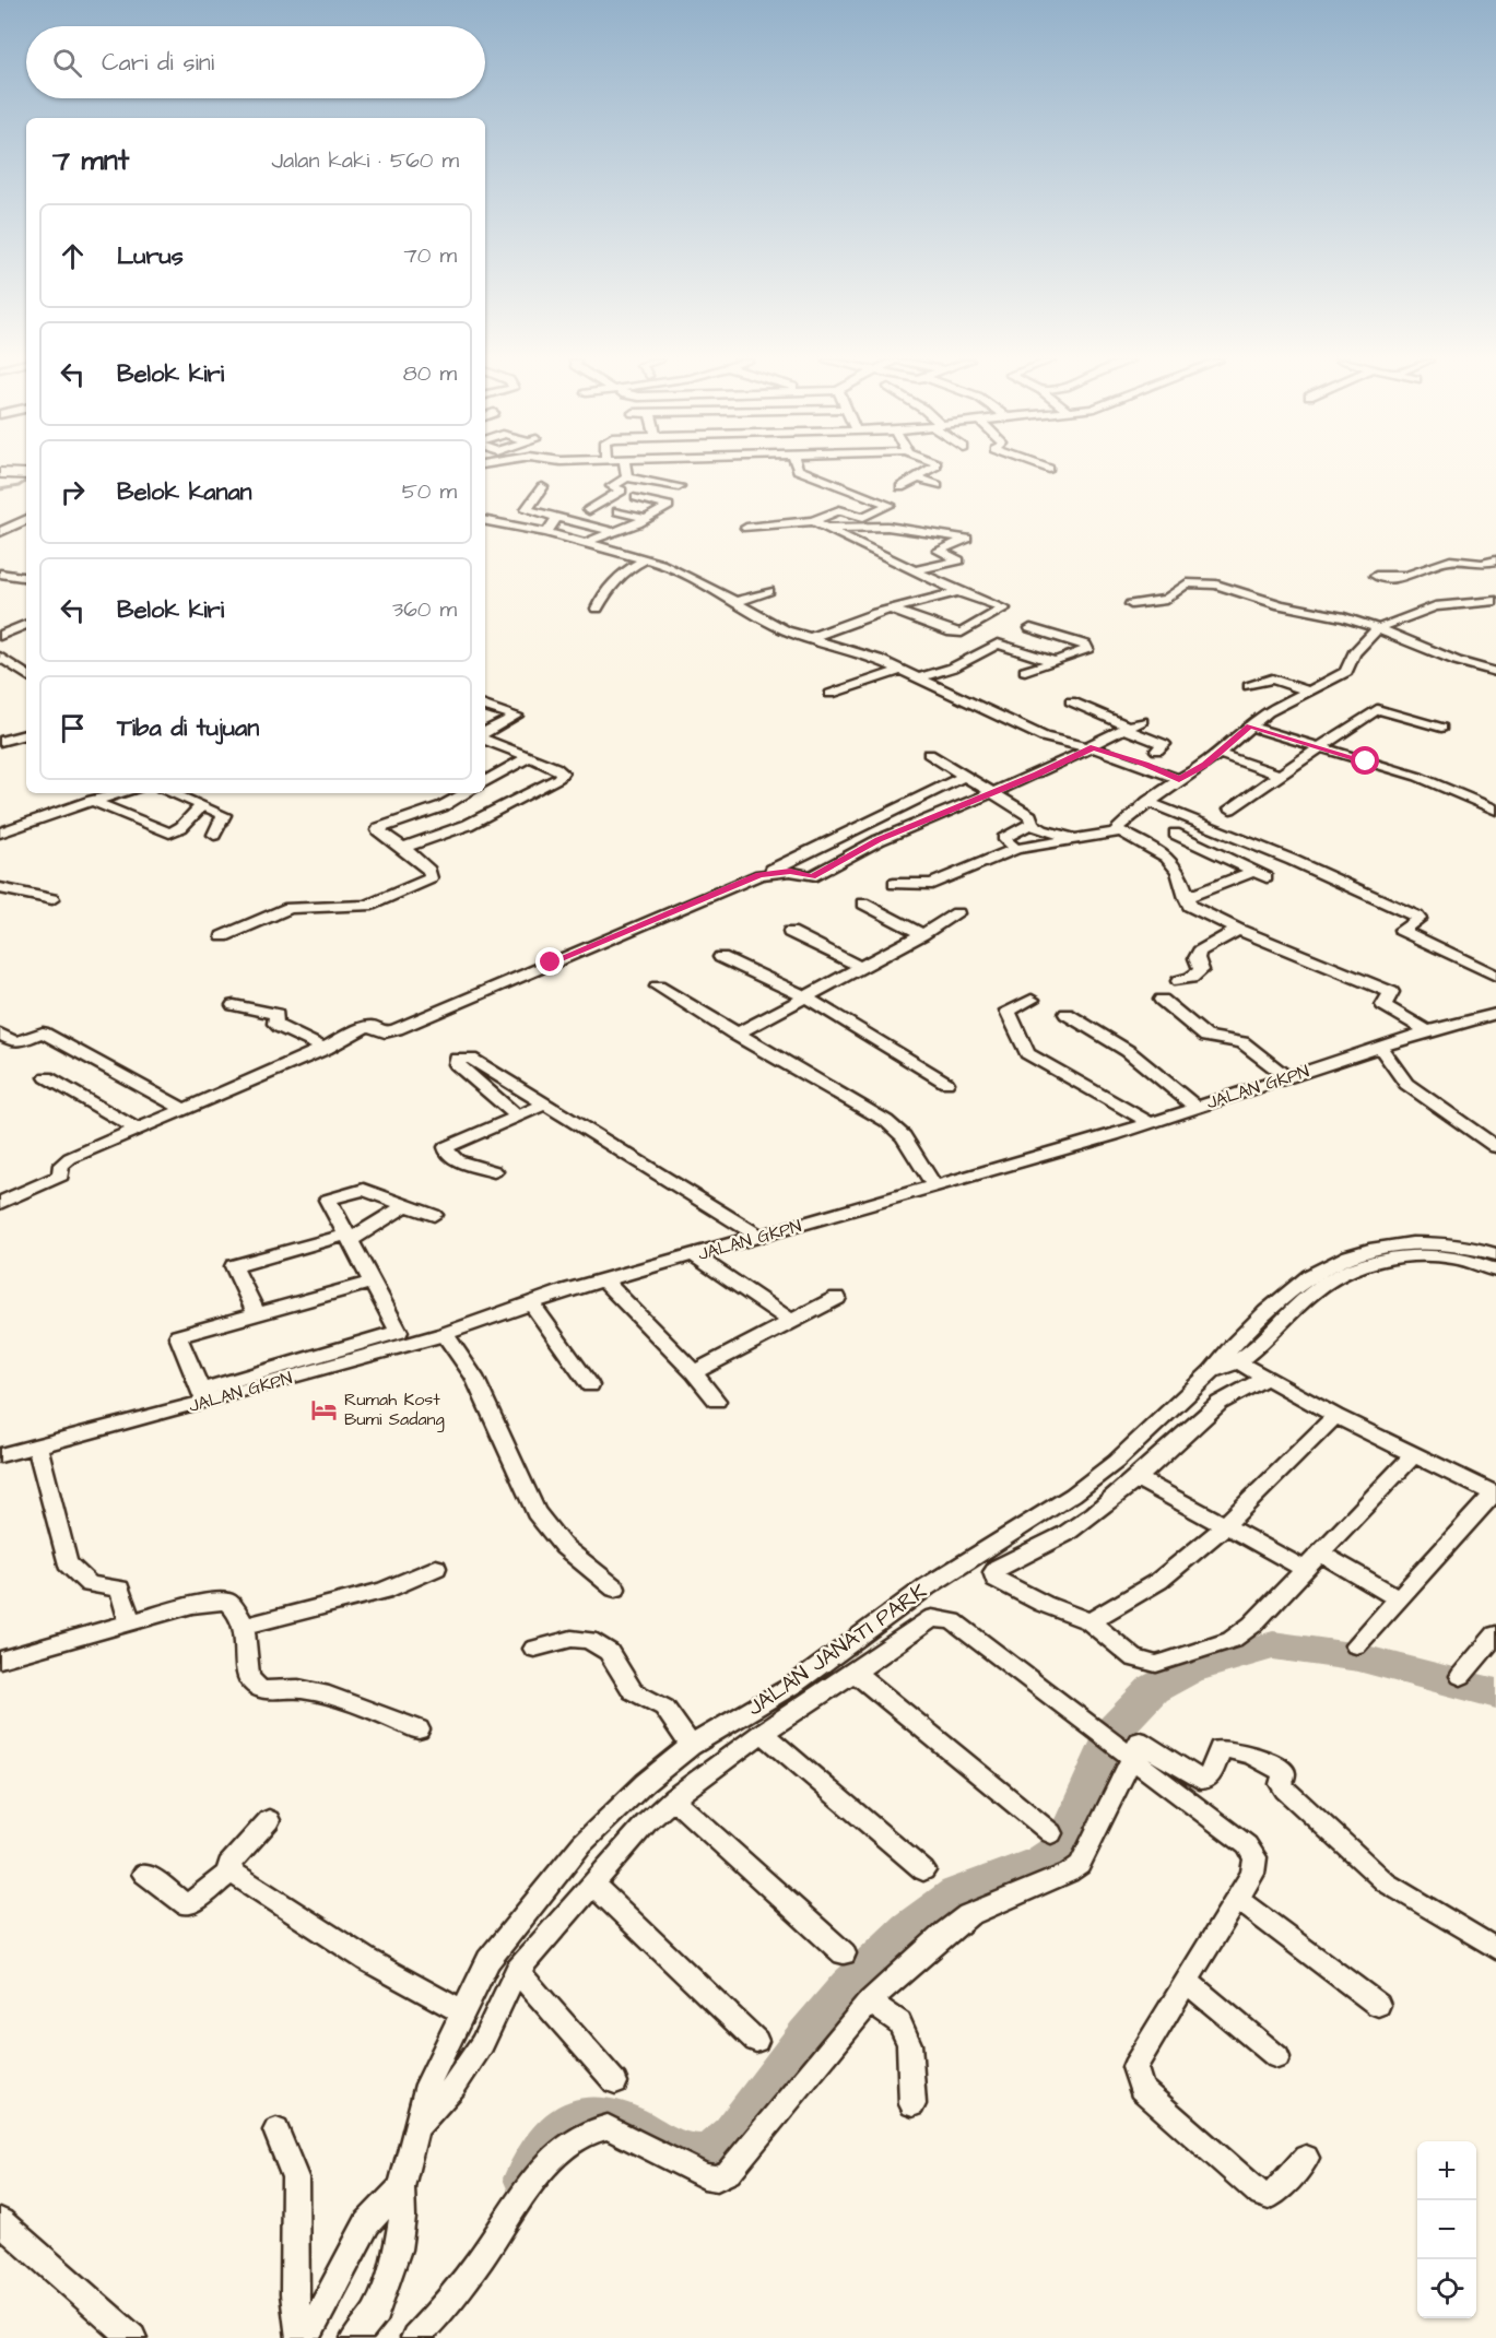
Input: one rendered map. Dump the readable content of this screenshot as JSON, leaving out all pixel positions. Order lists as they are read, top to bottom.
{
  "streets": {
    "street": ["JALAN GKPN", "JALAN JANATI PARK"]
  },
  "places": {
    "hotel": ["Rumah Kost Bumi Sadang"]
  },
  "page": {
    "search": "Cari di sini",
    "heading": ["7 mnt", "Jalan kaki · 560 m"],
    "list": [
      ["Lurus", "70 m"],
      ["Belok kiri", "80 m"],
      ["Belok kanan", "50 m"],
      ["Belok kiri", "360 m"],
      "Tiba di tujuan"
    ],
    "map_buttons": ["+", "−"]
  }
}
